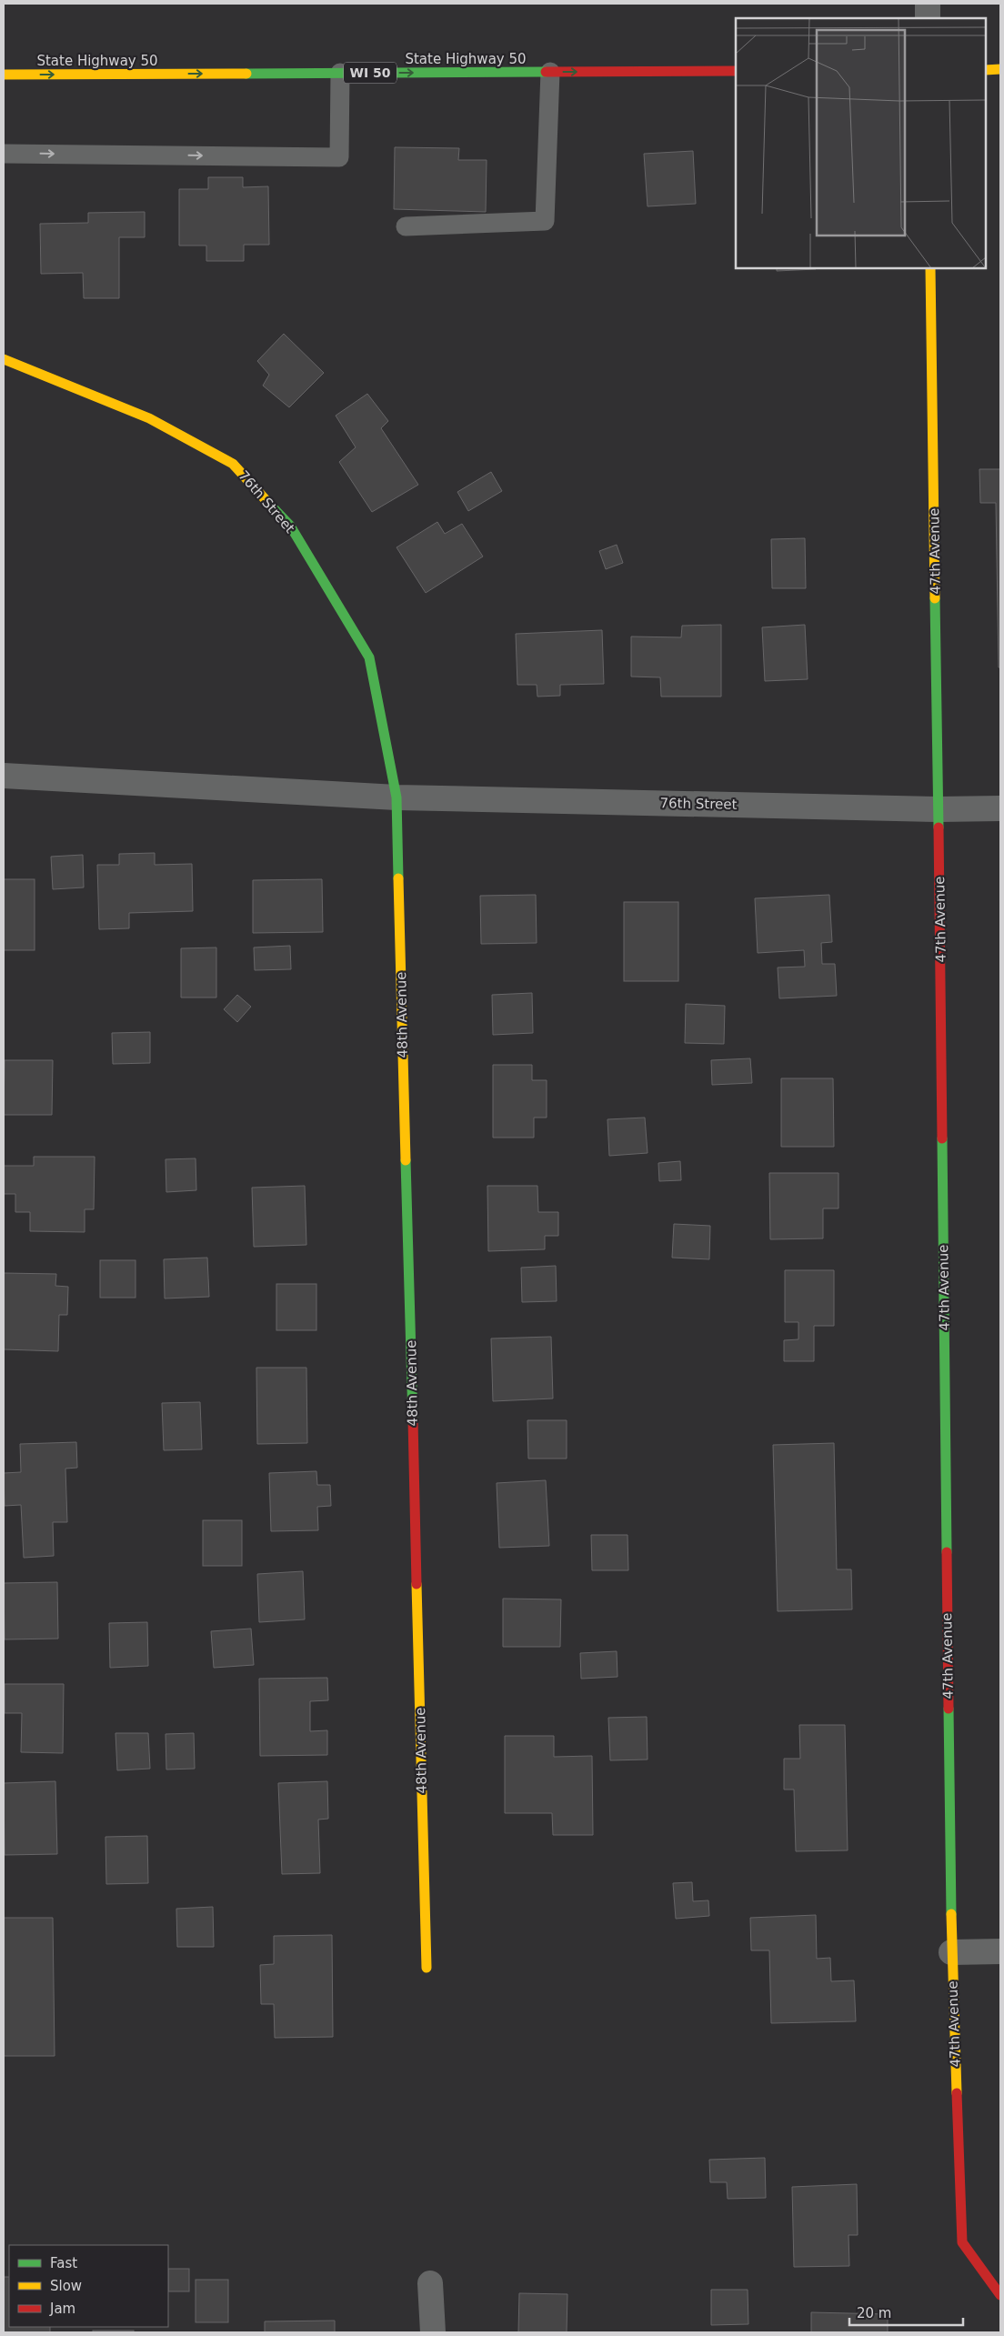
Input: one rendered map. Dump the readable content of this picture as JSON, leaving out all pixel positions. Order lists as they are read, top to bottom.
{
  "streets": {
    "street": [
      "State Highway 50",
      "WI 50",
      "76th Street",
      "47th Avenue",
      "48th Avenue"
    ]
  },
  "crossings": [
    ["76th Street", "47th Avenue"],
    ["76th Street", "48th Avenue"]
  ],
  "one_way": ["State Highway 50"],
  "legend": ["Fast", "Slow", "Jam"],
  "scale_bar": "20 m"
}
